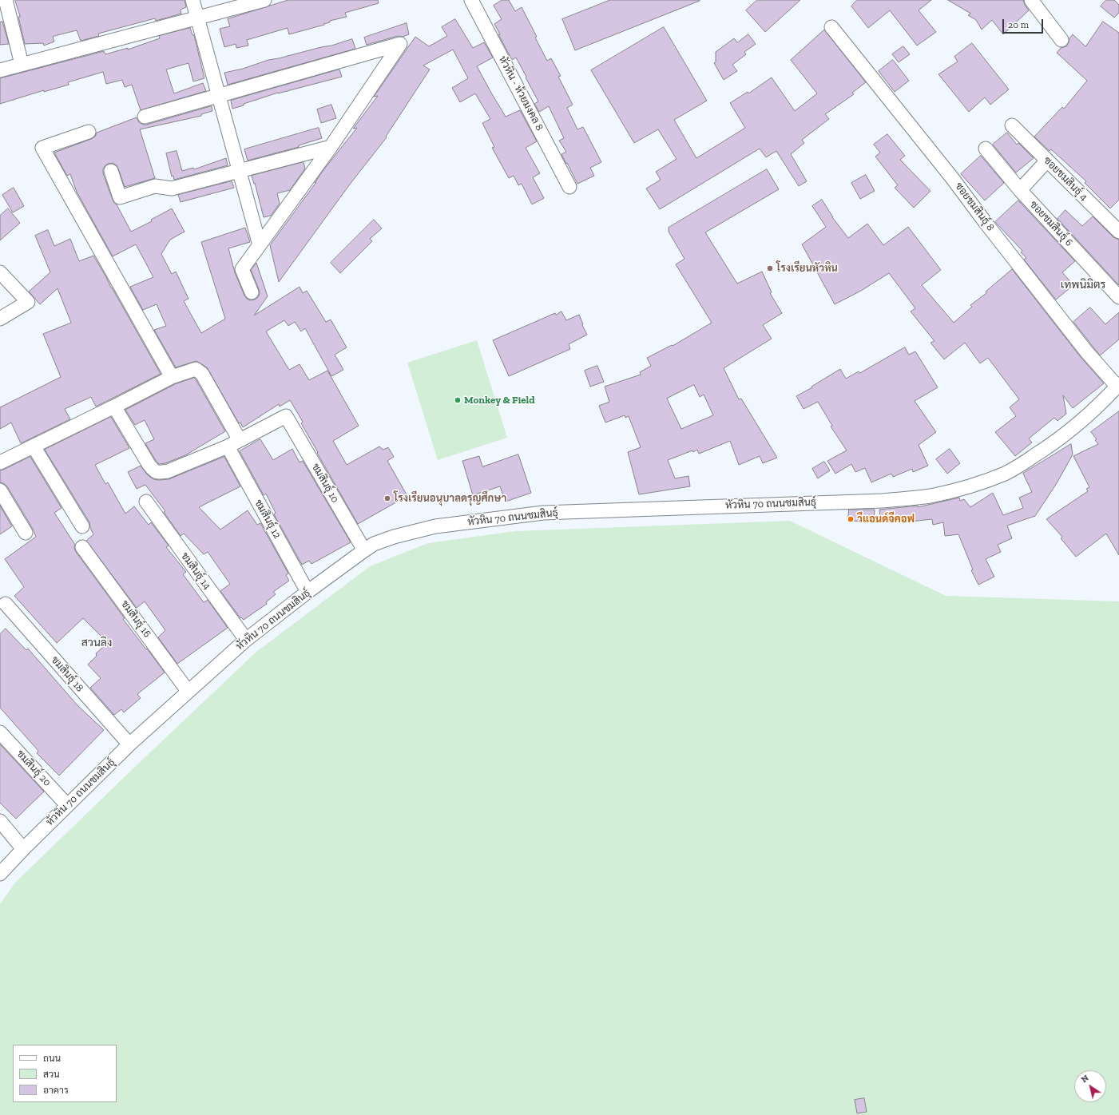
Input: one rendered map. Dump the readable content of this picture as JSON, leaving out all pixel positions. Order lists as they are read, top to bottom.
{
  "streets": {
    "street": [
      "หัวหิน - ห้วยมงคล 8",
      "ซอยชมสินธุ์ 4",
      "ซอยชมสินธุ์ 8",
      "ซอยชมสินธุ์ 6",
      "ชมสินธุ์ 10",
      "หัวหิน 70 ถนนชมสินธุ์",
      "ชมสินธุ์ 12",
      "ชมสินธุ์ 14",
      "ชมสินธุ์ 16",
      "ชมสินธุ์ 18",
      "ชมสินธุ์ 20"
    ]
  },
  "crossings": [
    ["ซอยชมสินธุ์ 8", "หัวหิน 70 ถนนชมสินธุ์"],
    ["ชมสินธุ์ 10", "หัวหิน 70 ถนนชมสินธุ์"],
    ["ชมสินธุ์ 10", "ชมสินธุ์ 12"],
    ["หัวหิน 70 ถนนชมสินธุ์", "ชมสินธุ์ 12"],
    ["หัวหิน 70 ถนนชมสินธุ์", "ชมสินธุ์ 14"],
    ["หัวหิน 70 ถนนชมสินธุ์", "ชมสินธุ์ 16"],
    ["หัวหิน 70 ถนนชมสินธุ์", "ชมสินธุ์ 18"],
    ["หัวหิน 70 ถนนชมสินธุ์", "ชมสินธุ์ 20"]
  ],
  "districts": ["เทพนิมิตร", "สวนลิง"],
  "places": [
    "โรงเรียนหัวหิน",
    "Monkey & Field",
    "โรงเรียนอนุบาลดรุญศึกษา",
    "วีแอนด์จีคอฟ"
  ],
  "legend": ["ถนน", "สวน", "อาคาร"],
  "scale_bar": "20 m",
  "north": "top left"
}
